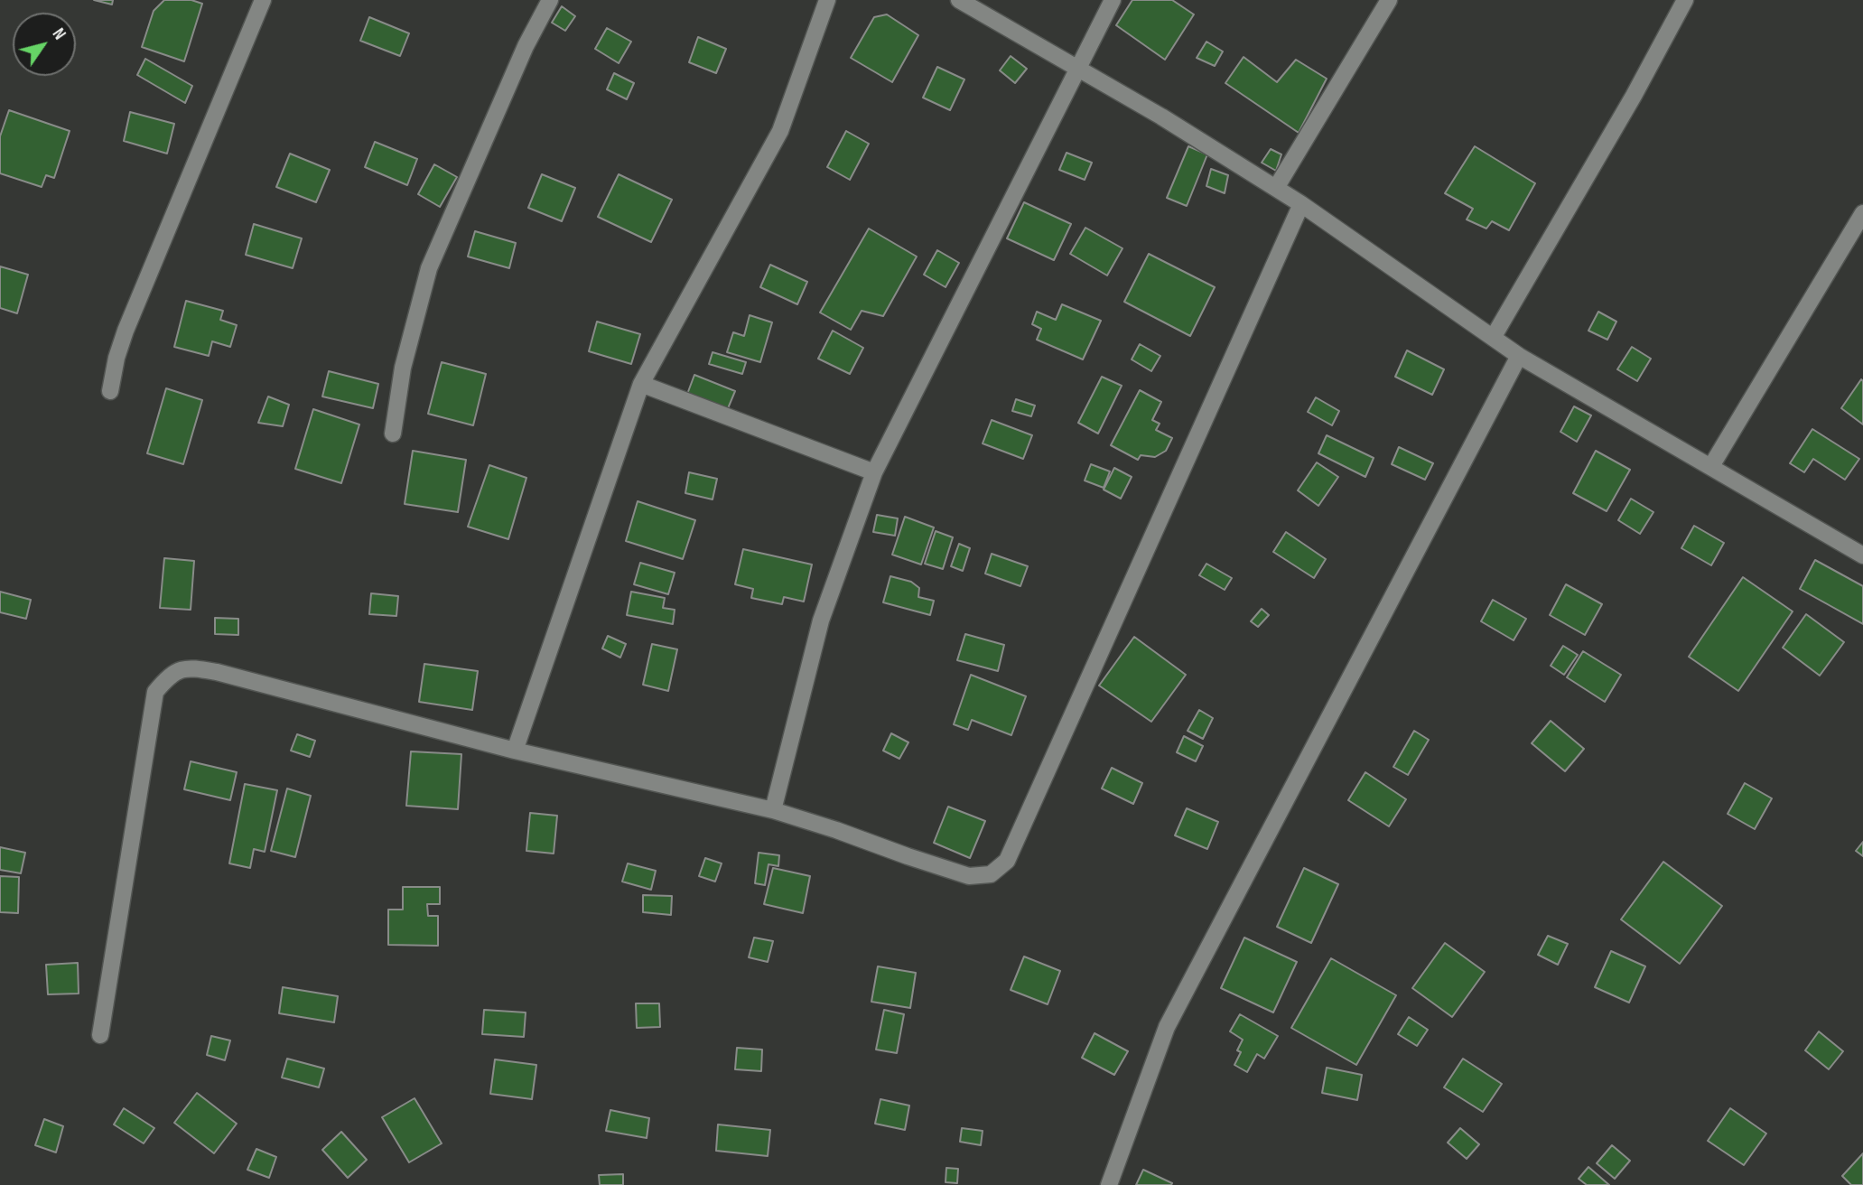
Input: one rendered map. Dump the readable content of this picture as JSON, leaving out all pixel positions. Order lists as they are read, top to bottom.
{
  "north": "top right"
}
